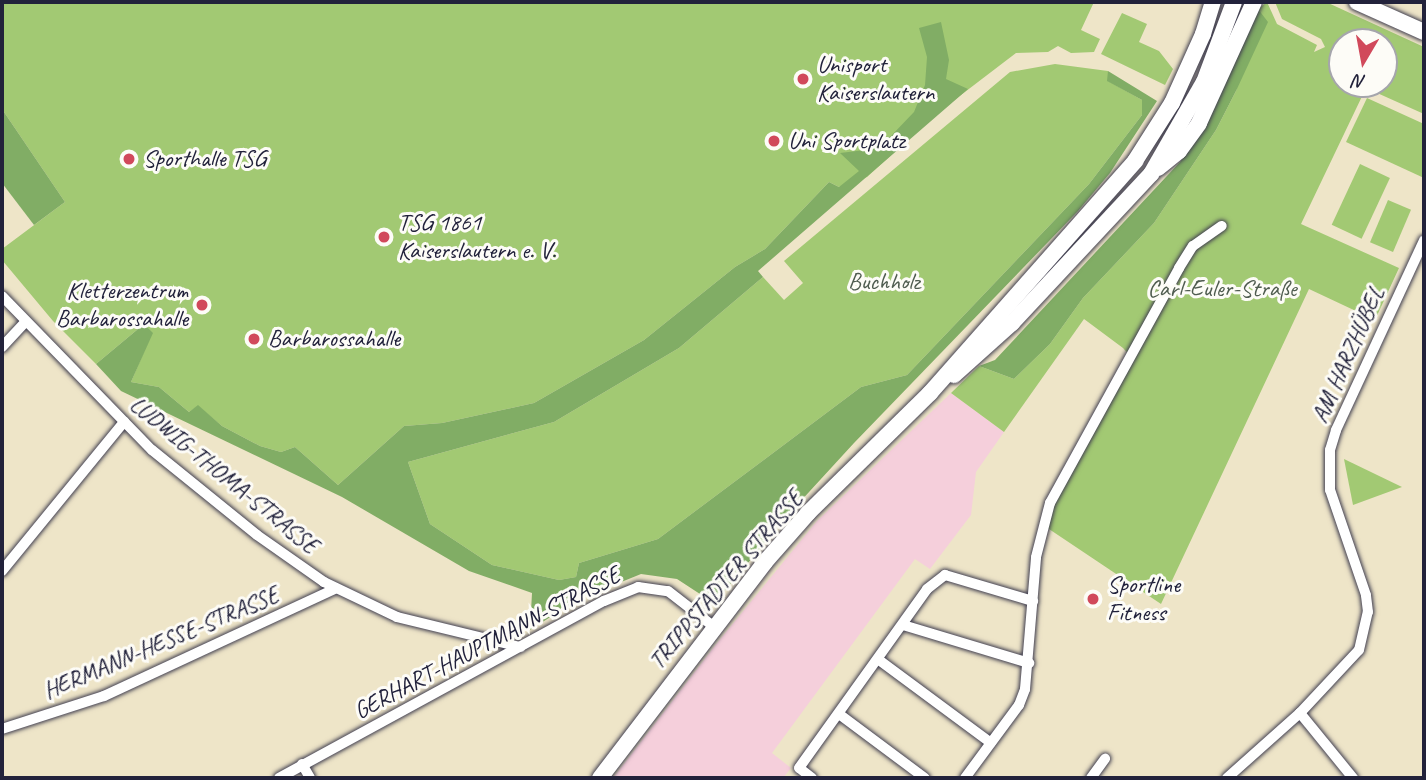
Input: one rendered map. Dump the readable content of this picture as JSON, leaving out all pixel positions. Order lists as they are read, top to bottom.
{
  "streets": {
    "main road": ["TRIPPSTADTER STRASSE"],
    "street": [
      "AM HARZHÜBEL",
      "LUDWIG-THOMA-STRASSE",
      "HERMANN-HESSE-STRASSE",
      "GERHART-HAUPTMANN-STRASSE"
    ]
  },
  "crossings": [
    ["LUDWIG-THOMA-STRASSE", "HERMANN-HESSE-STRASSE"],
    ["LUDWIG-THOMA-STRASSE", "GERHART-HAUPTMANN-STRASSE"],
    ["TRIPPSTADTER STRASSE", "GERHART-HAUPTMANN-STRASSE"]
  ],
  "parks": ["Buchholz", "Carl-Euler-Straße"],
  "places": [
    "Unisport Kaiserslautern",
    "Uni Sportplatz",
    "Sporthalle TSG",
    "TSG 1861 Kaiserslautern e. V.",
    "Kletterzentrum Barbarossahalle",
    "Barbarossahalle",
    "Sportline Fitness"
  ],
  "north": "bottom"
}
